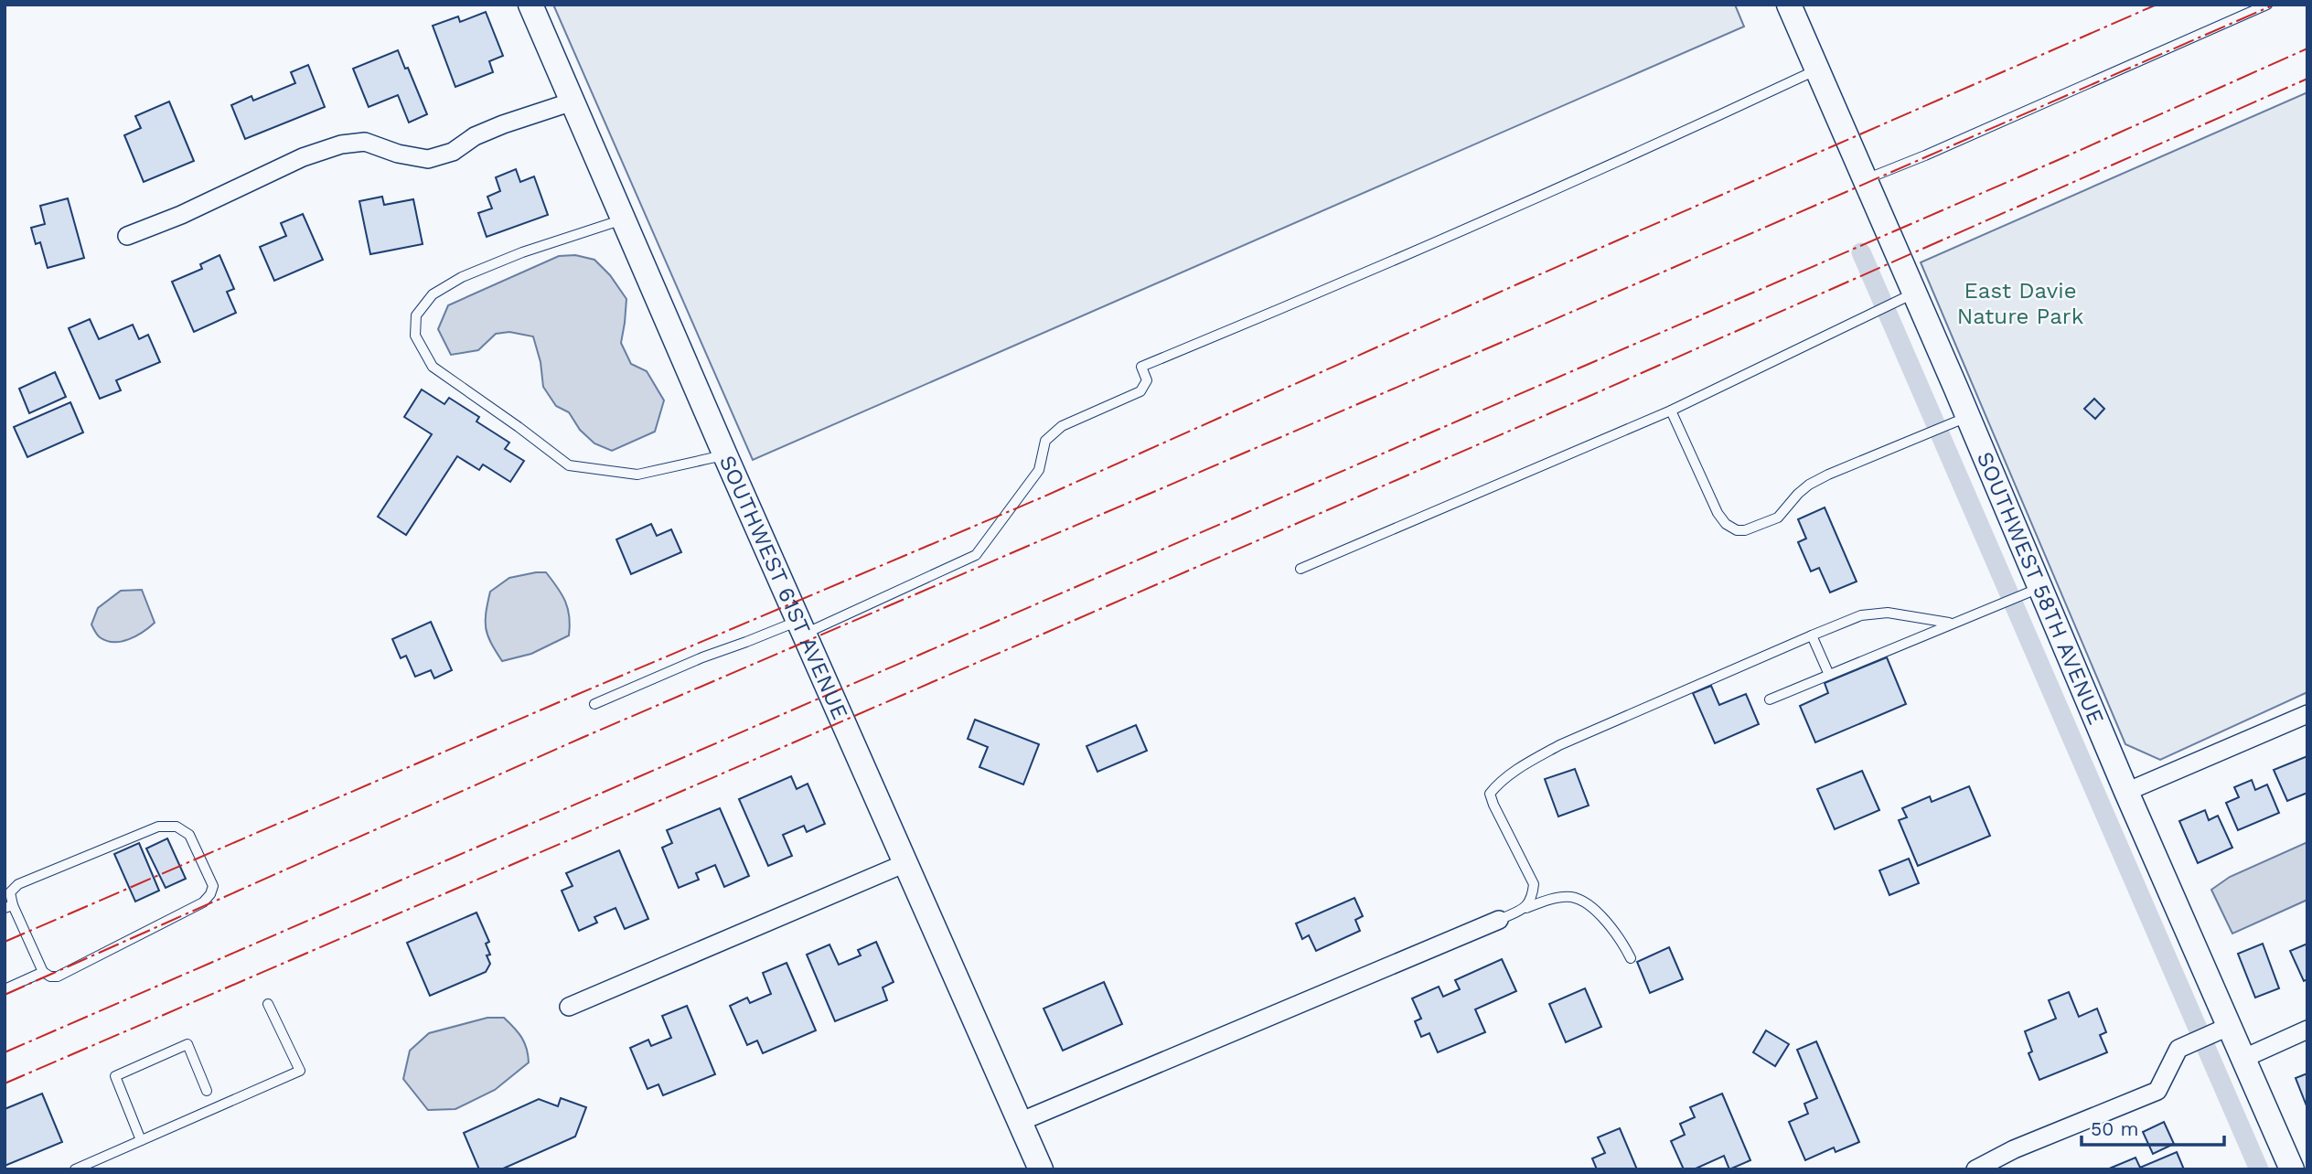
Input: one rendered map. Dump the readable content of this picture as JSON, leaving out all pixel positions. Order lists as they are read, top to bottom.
{
  "streets": {
    "street": ["SOUTHWEST 58TH AVENUE", "SOUTHWEST 61ST AVENUE"]
  },
  "parks": ["East Davie Nature Park"],
  "scale_bar": "50 m"
}
